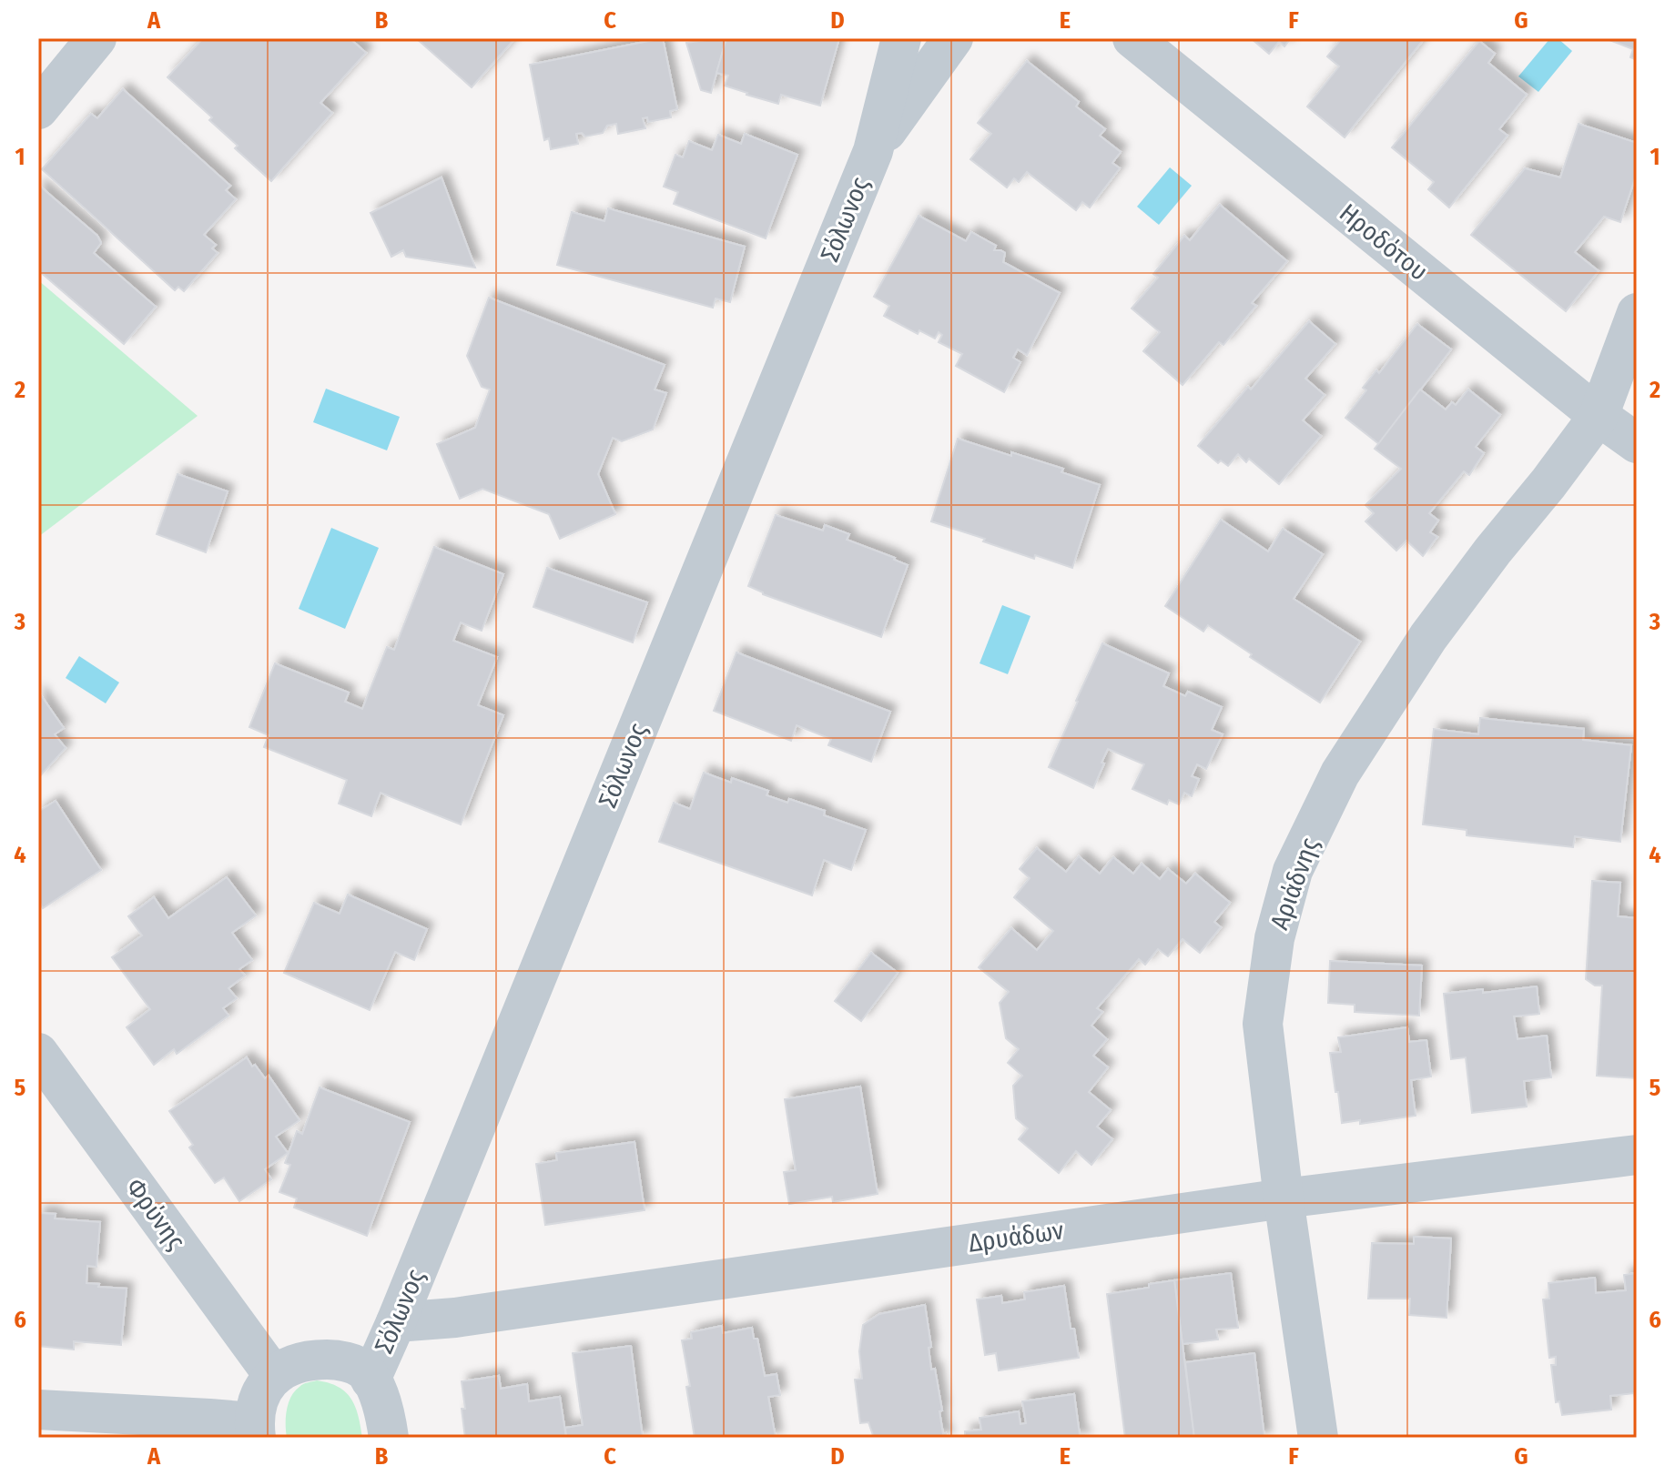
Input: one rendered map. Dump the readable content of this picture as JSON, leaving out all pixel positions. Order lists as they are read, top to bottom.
{
  "streets": {
    "street": [
      "Σόλωνος",
      "Ηροδότου",
      "Αριάδνης",
      "Φρύνης",
      "Δρυάδων"
    ]
  },
  "crossings": [
    ["Σόλωνος", "Δρυάδων"],
    ["Ηροδότου", "Αριάδνης"],
    ["Αριάδνης", "Δρυάδων"]
  ],
  "grid": {
    "columns": [
      "A",
      "B",
      "C",
      "D",
      "E",
      "F",
      "G"
    ],
    "rows": [
      "1",
      "2",
      "3",
      "4",
      "5",
      "6"
    ]
  }
}
